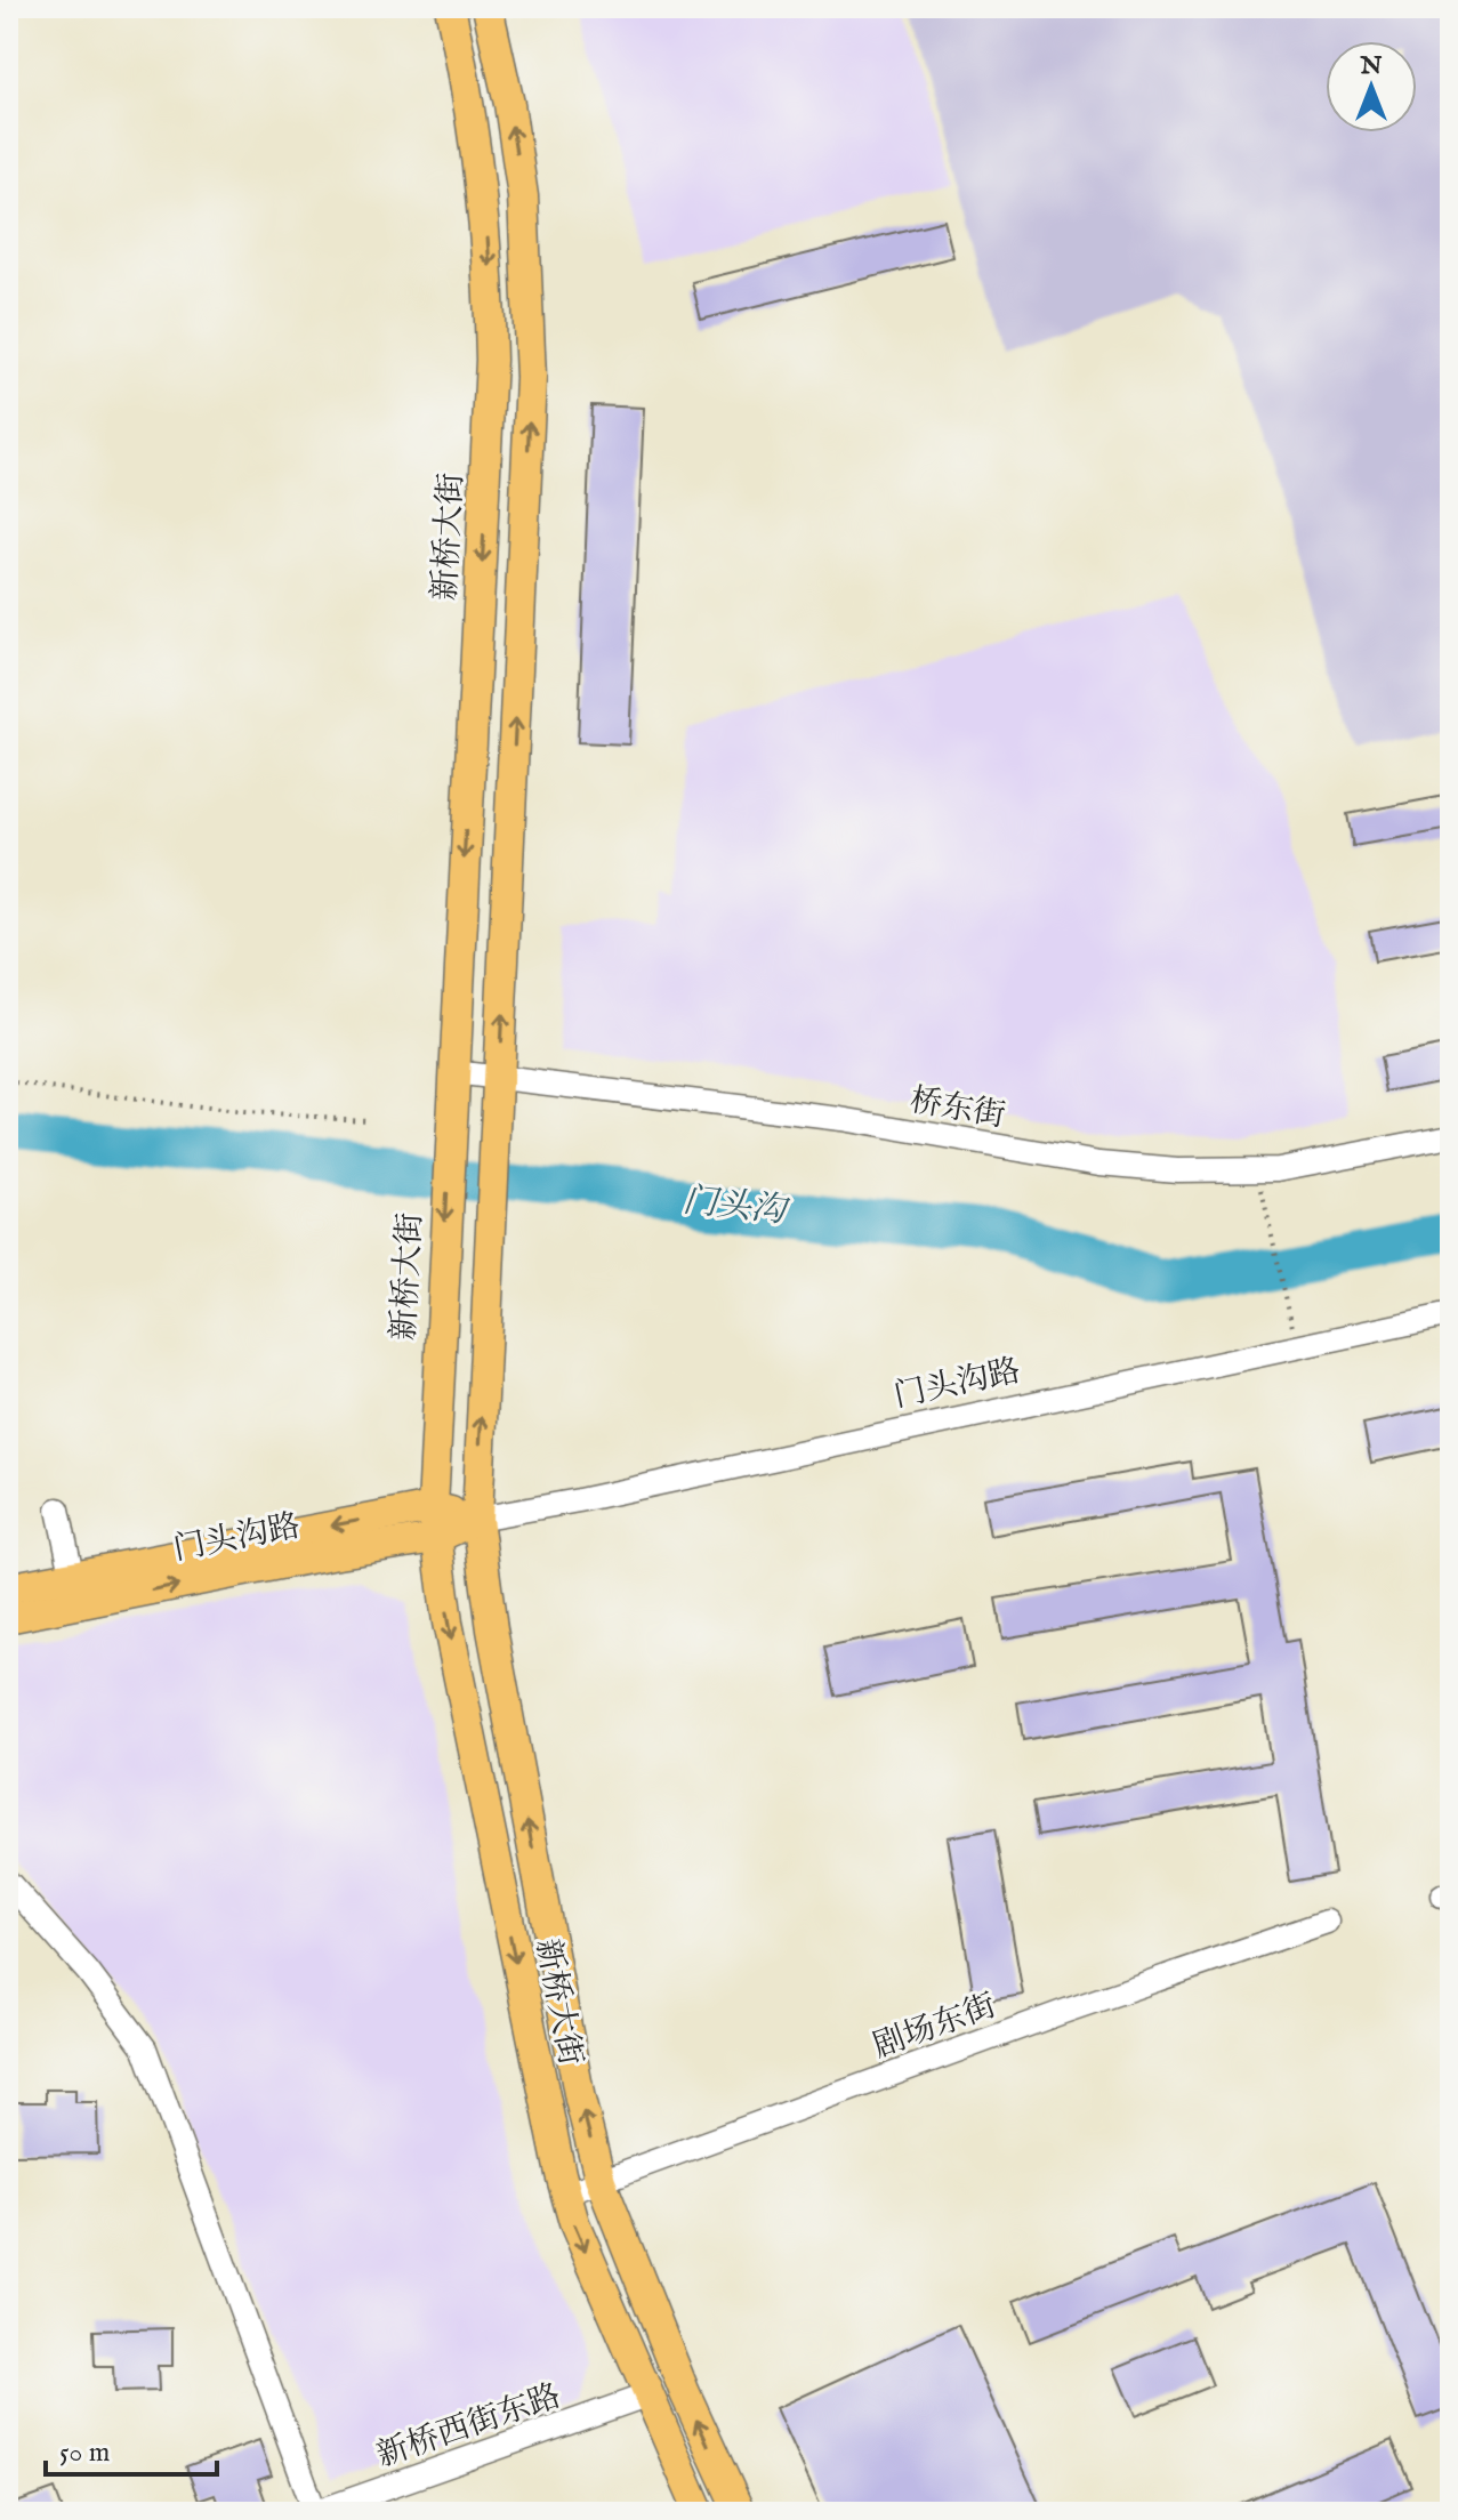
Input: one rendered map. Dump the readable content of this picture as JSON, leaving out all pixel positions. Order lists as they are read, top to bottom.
{
  "streets": {
    "main road": ["新桥大街", "门头沟路"],
    "street": ["桥东街", "剧场东街", "新桥西街东路"]
  },
  "crossings": [
    ["新桥大街", "桥东街"],
    ["新桥大街", "门头沟路"],
    ["新桥大街", "剧场东街"],
    ["新桥大街", "新桥西街东路"]
  ],
  "water": ["门头沟"],
  "scale_bar": "50 m",
  "north": "top"
}
